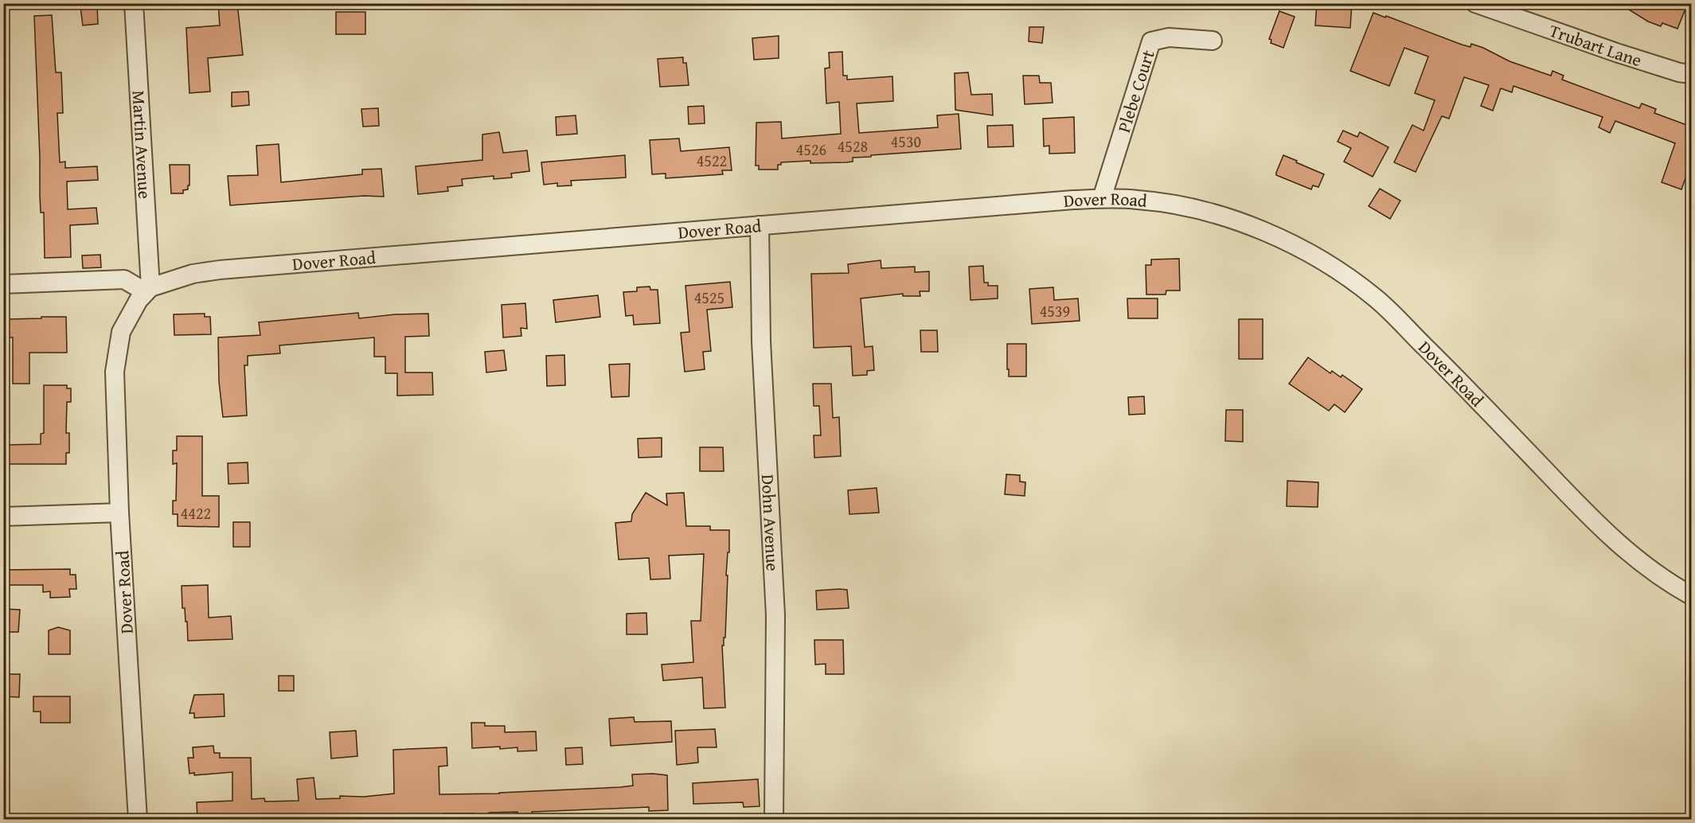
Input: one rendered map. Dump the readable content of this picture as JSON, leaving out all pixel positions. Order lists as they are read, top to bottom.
{
  "streets": {
    "street": [
      "Trubart Lane",
      "Plebe Court",
      "Martin Avenue",
      "Dover Road",
      "Dohn Avenue"
    ]
  },
  "crossings": [
    ["Plebe Court", "Dover Road"],
    ["Martin Avenue", "Dover Road"],
    ["Dover Road", "Dohn Avenue"]
  ],
  "house_numbers": [
    "4530",
    "4528",
    "4526",
    "4522",
    "4525",
    "4539",
    "4422"
  ]
}
